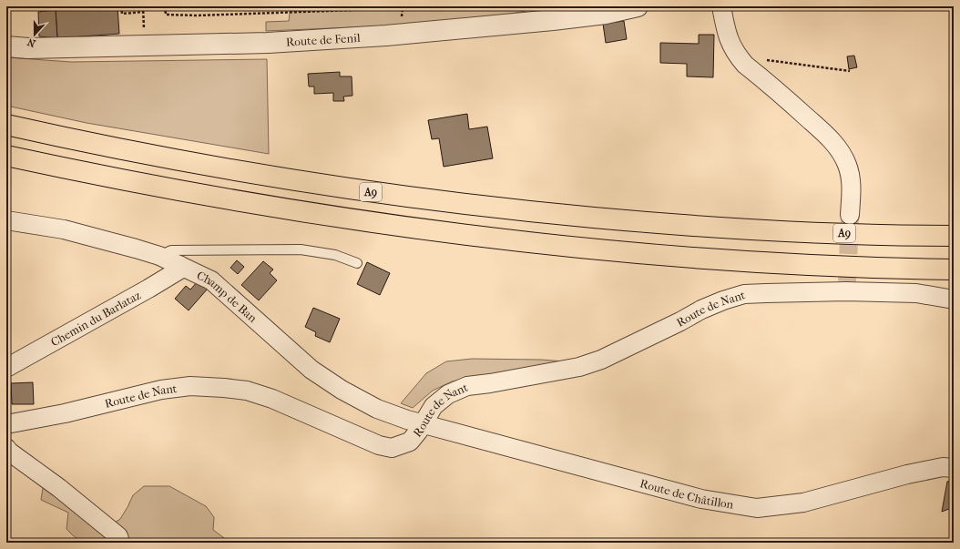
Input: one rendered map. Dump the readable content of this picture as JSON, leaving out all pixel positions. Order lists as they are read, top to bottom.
{
  "streets": {
    "highway": ["A9"],
    "street": [
      "Route de Fenil",
      "Champ de Ban",
      "Route de Nant",
      "Chemin du Barlataz",
      "Route de Châtillon"
    ]
  },
  "crossings": [
    ["Champ de Ban", "Route de Nant"],
    ["Champ de Ban", "Chemin du Barlataz"],
    ["Champ de Ban", "Route de Châtillon"],
    ["Route de Nant", "Route de Châtillon"]
  ],
  "north": "bottom"
}
